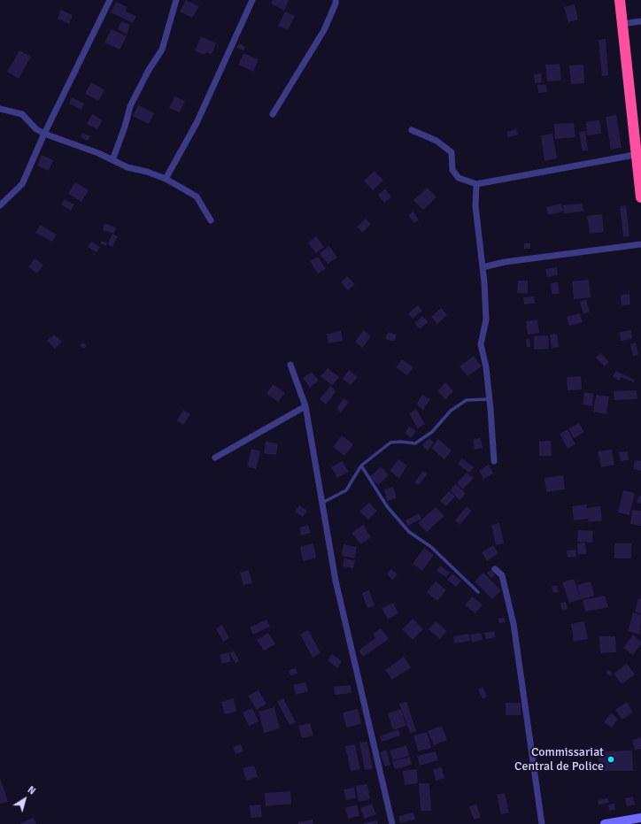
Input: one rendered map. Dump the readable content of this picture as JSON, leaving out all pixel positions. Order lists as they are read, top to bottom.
{
  "places": ["Commissariat Central de Police"],
  "north": "top right"
}
